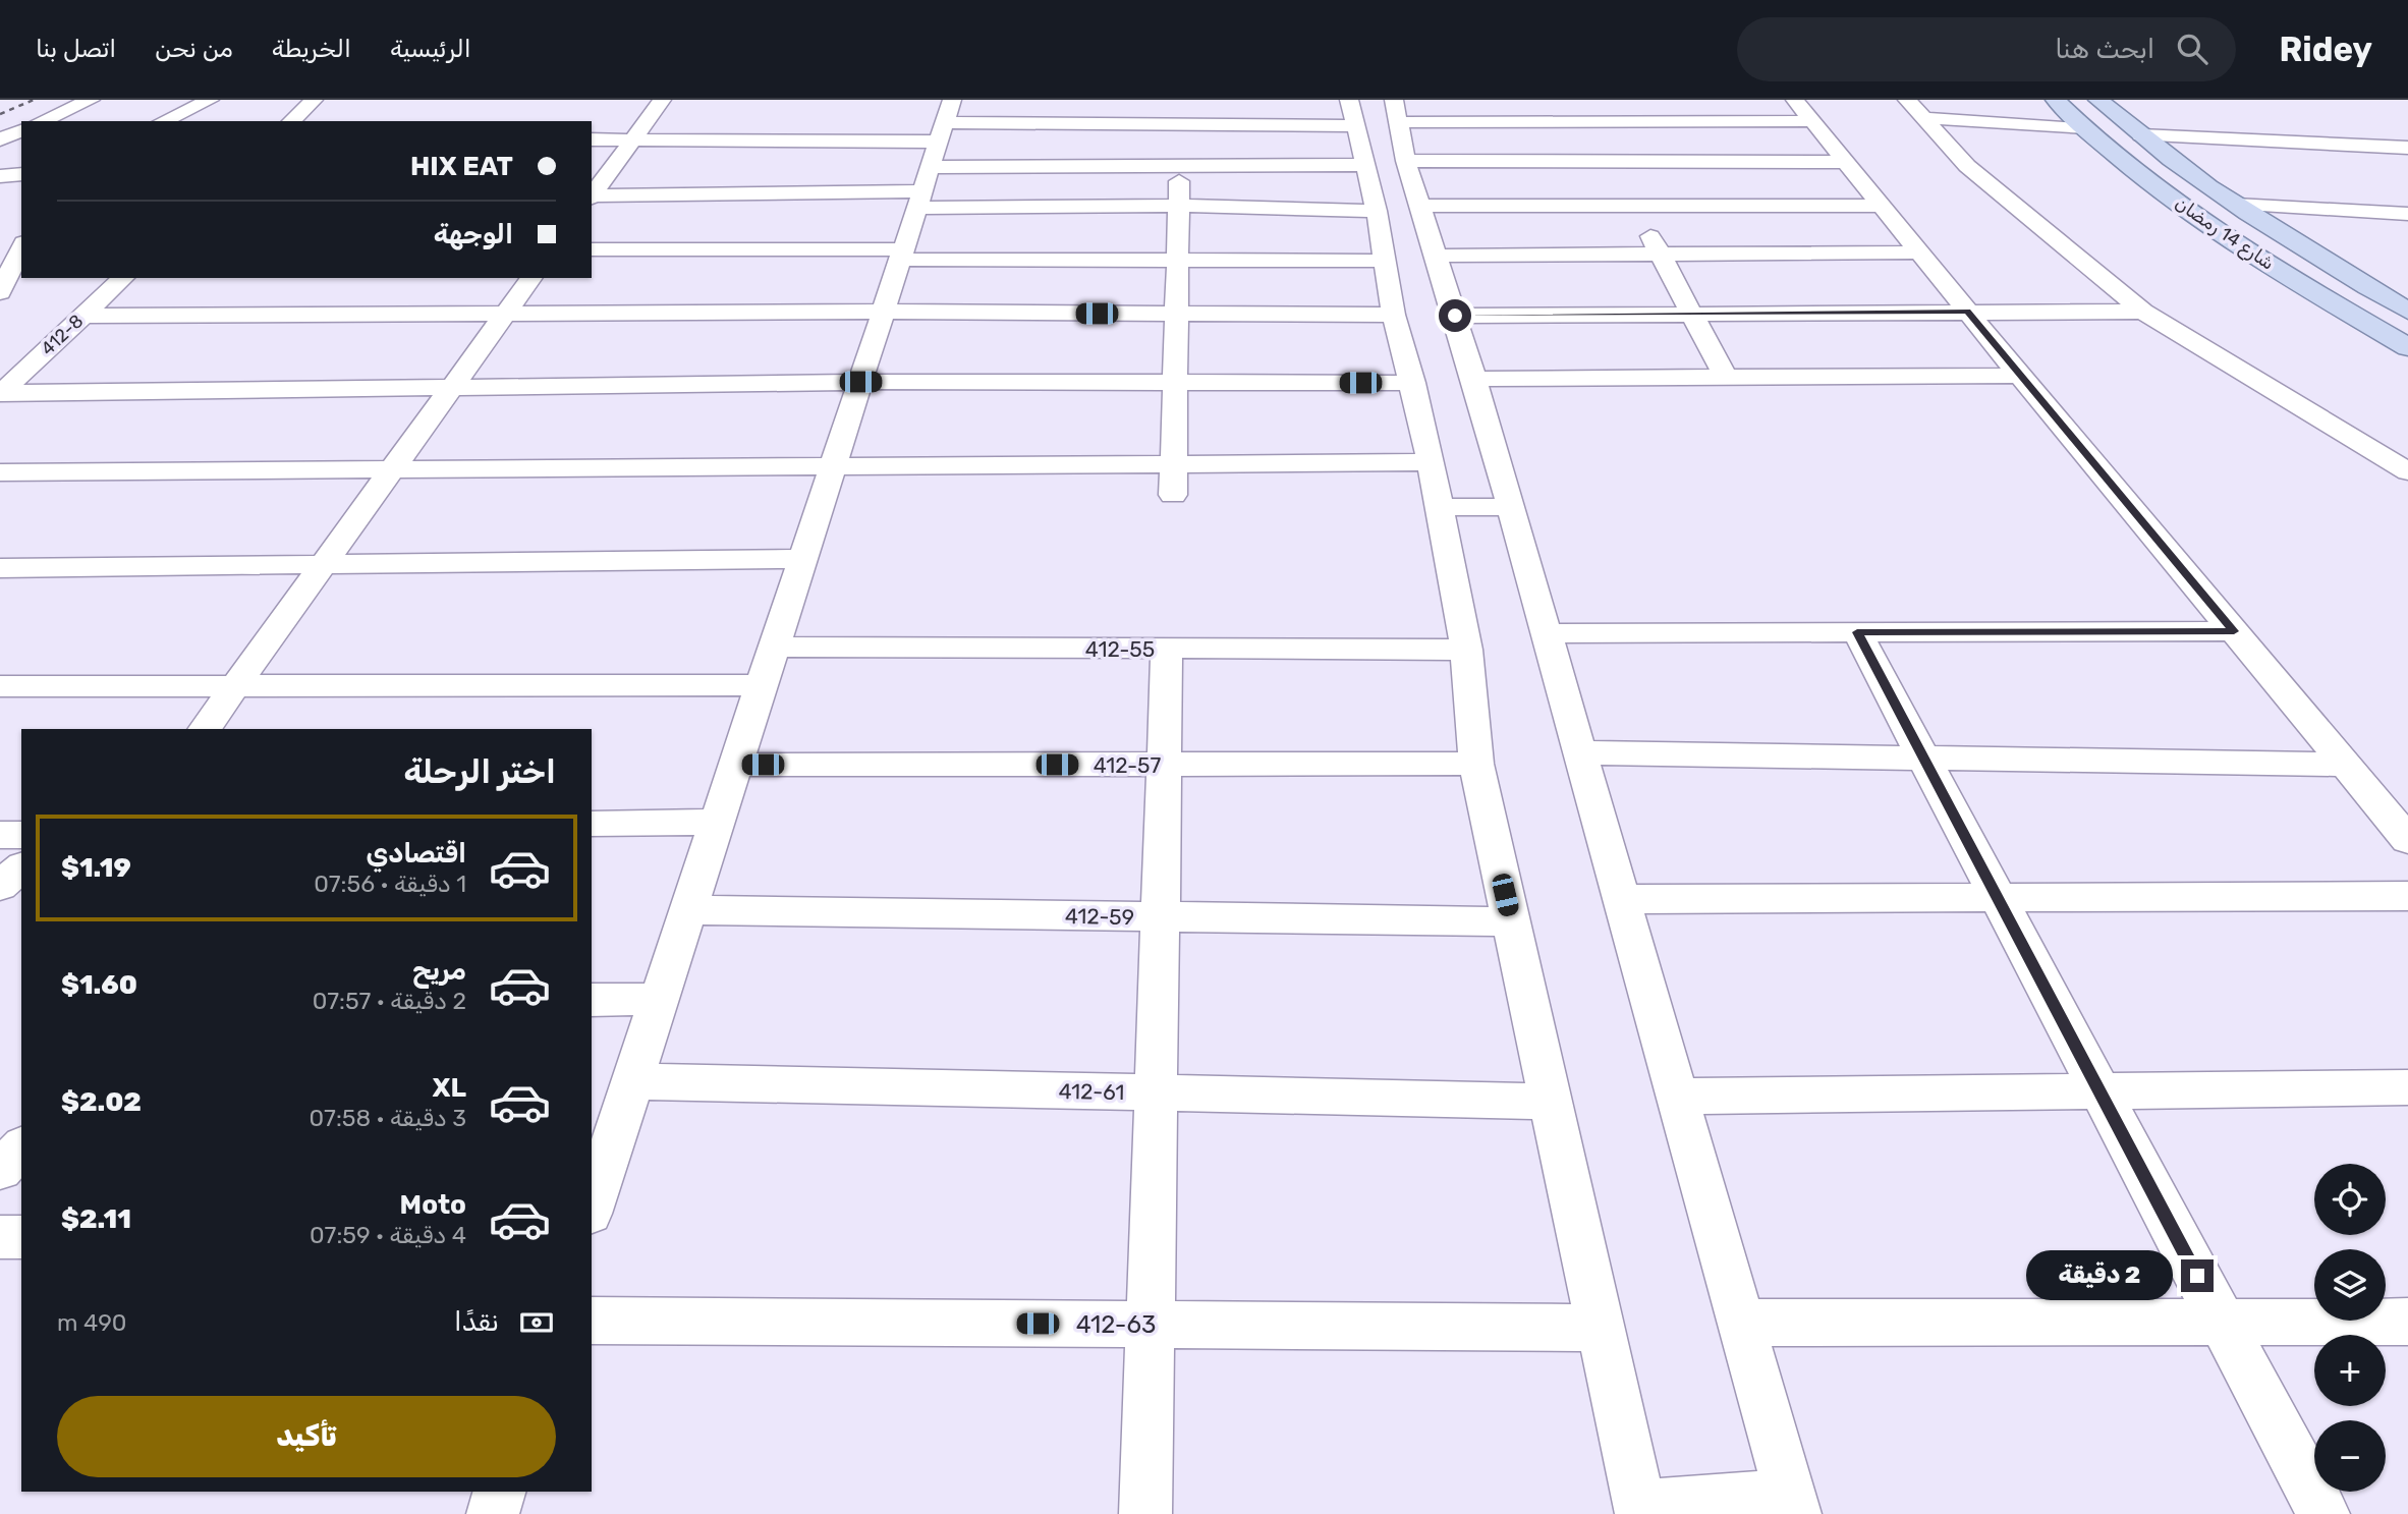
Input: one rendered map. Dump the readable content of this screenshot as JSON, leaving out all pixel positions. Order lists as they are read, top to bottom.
{
  "streets": {
    "main road": ["شارع 14 رمضان"],
    "street": [
      "412-8",
      "412-55",
      "412-57",
      "412-59",
      "412-61",
      "412-63"
    ]
  },
  "page": {
    "header": "Ridey",
    "search": "ابحث هنا",
    "nav": [
      "الرئيسية",
      "الخريطة",
      "من نحن",
      "اتصل بنا"
    ],
    "banner": ["HIX EAT", "الوجهة"],
    "heading": "اختر الرحلة",
    "list": [
      {
        "name": "اقتصادي",
        "note": "1 دقيقة · 07:56",
        "value": "$1.19"
      },
      {
        "name": "مريح",
        "note": "2 دقيقة · 07:57",
        "value": "$1.60"
      },
      {
        "name": "XL",
        "note": "3 دقيقة · 07:58",
        "value": "$2.02"
      },
      {
        "name": "Moto",
        "note": "4 دقيقة · 07:59",
        "value": "$2.11"
      }
    ],
    "map_buttons": ["+", "−"],
    "bubble": "2 دقيقة",
    "pay": ["نقدًا", "490 m"],
    "buttons": "تأكيد"
  }
}
